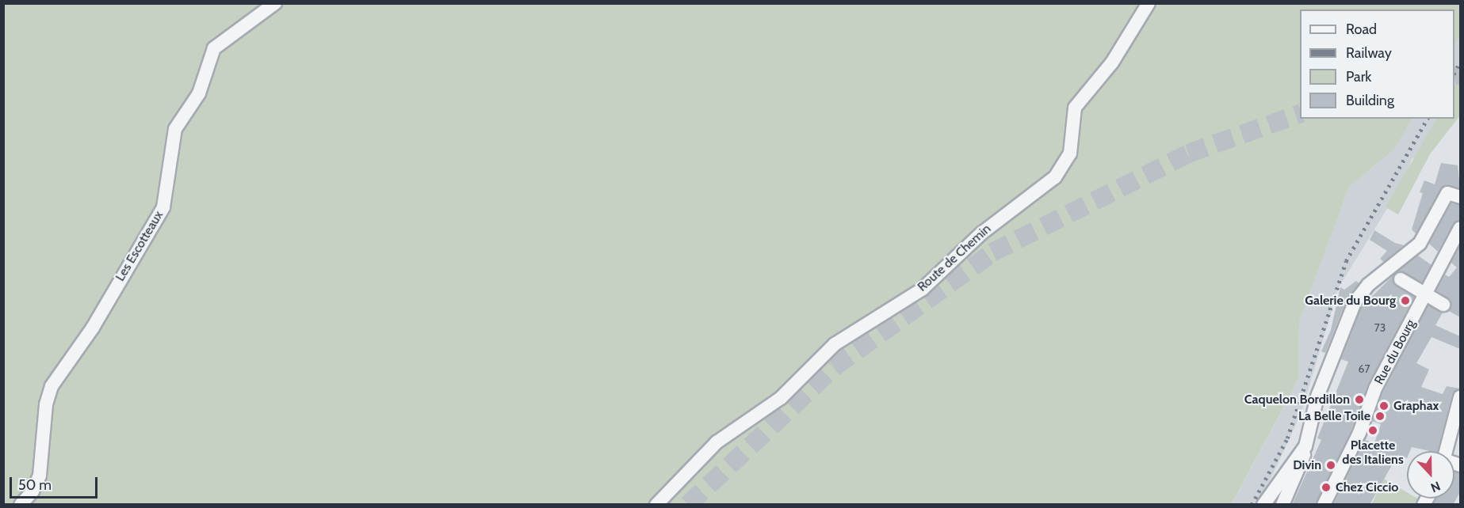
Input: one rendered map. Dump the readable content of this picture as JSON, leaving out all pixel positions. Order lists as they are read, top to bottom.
{
  "streets": {
    "street": ["Les Escotteaux", "Route de Chemin", "Rue du Bourg"]
  },
  "places": [
    "Galerie du Bourg",
    "Caquelon Bordillon",
    "Graphax",
    "La Belle Toile",
    "Placette des Italiens",
    "Divin",
    "Chez Ciccio"
  ],
  "house_numbers": ["73", "67"],
  "legend": [
    "Road",
    "Railway",
    "Park",
    "Building"
  ],
  "scale_bar": "50 m",
  "north": "bottom"
}
